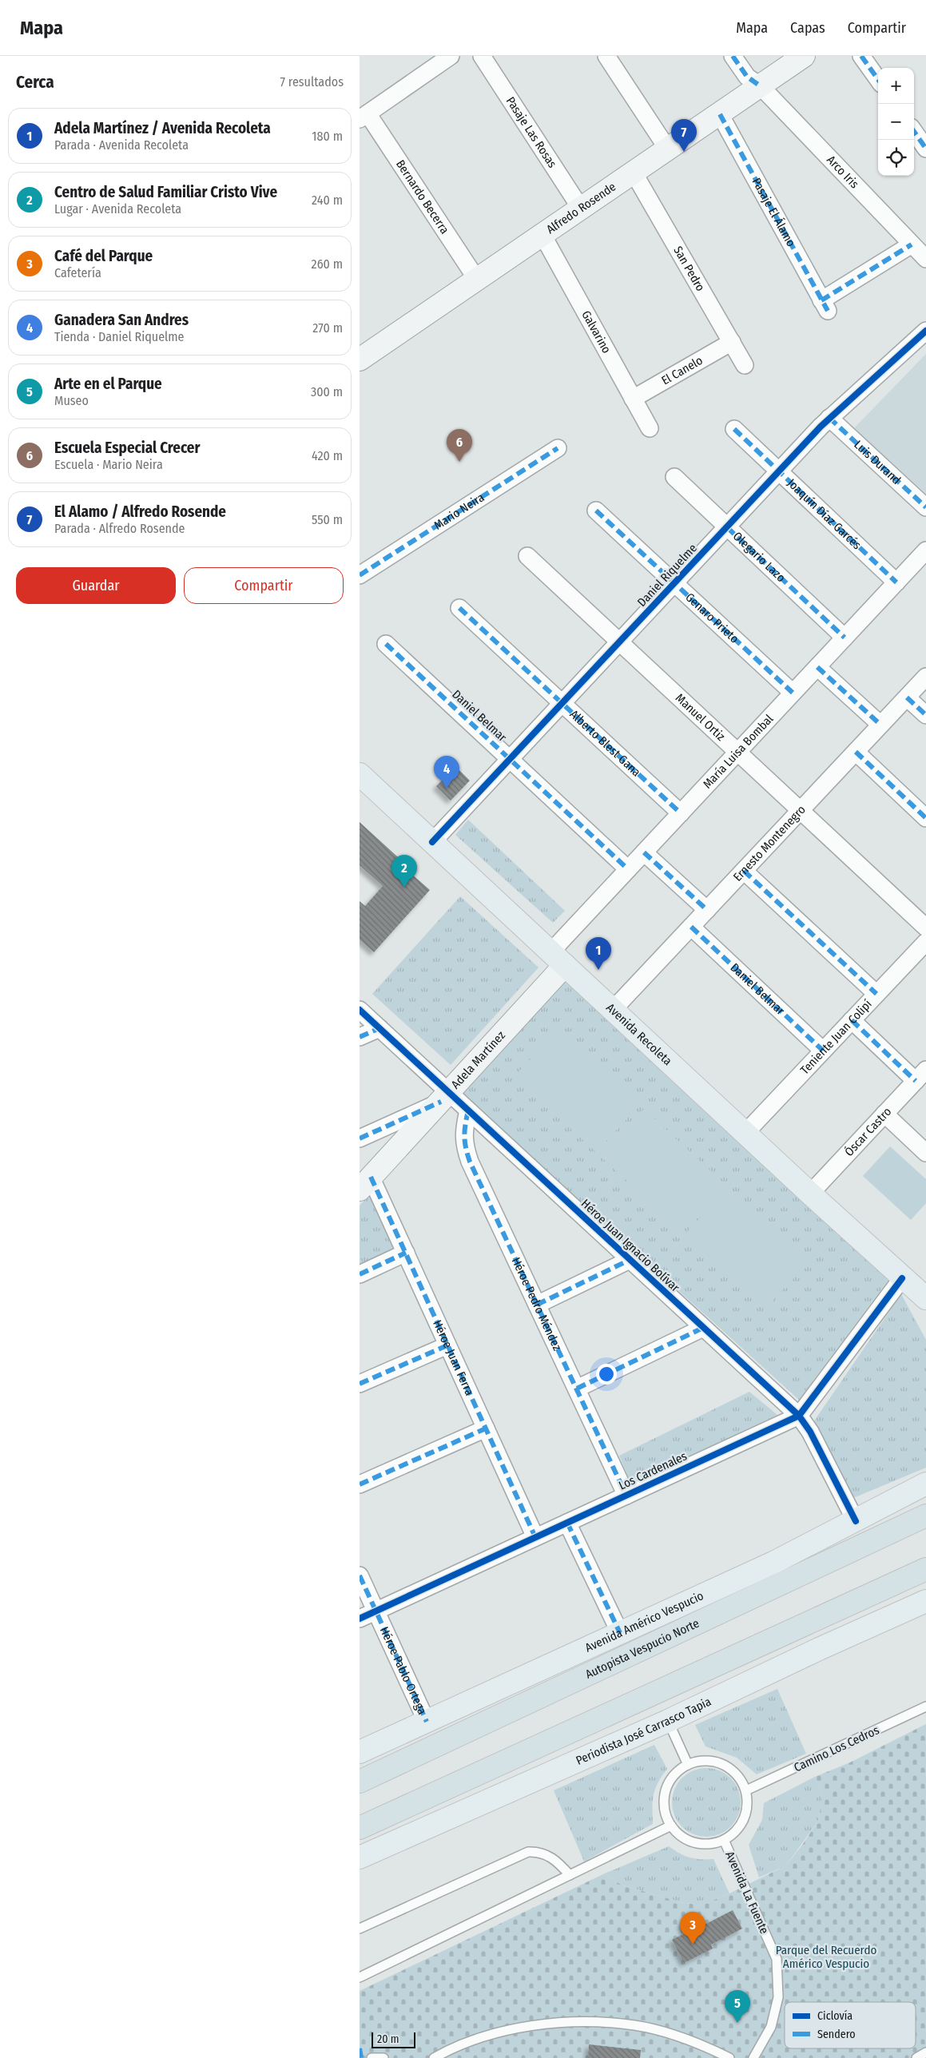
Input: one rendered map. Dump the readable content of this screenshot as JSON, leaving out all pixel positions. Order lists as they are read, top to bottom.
{
  "streets": {
    "highway": ["Autopista Vespucio Norte"],
    "main road": ["Avenida Recoleta", "Avenida Américo Vespucio", "Periodista José Carrasco Tapia"],
    "street": [
      "Pasaje Las Rosas",
      "Arco Iris",
      "Bernardo Becerra",
      "Alfredo Rosende",
      "Pasaje El Álamo",
      "San Pedro",
      "Galvarino",
      "El Canelo",
      "Luis Durand",
      "Mario Neira",
      "Joaquín Díaz Garcés",
      "Olegario Lazo",
      "Daniel Riquelme",
      "Genaro Prieto",
      "Daniel Belmar",
      "Manuel Ortiz",
      "Alberto Blest Gana",
      "María Luisa Bombal",
      "Ernesto Montenegro",
      "Teniente Juan Colipí",
      "Adela Martínez",
      "Óscar Castro",
      "Héroe Juan Ignacio Bolívar",
      "Héroe Pedro Méndez",
      "Héroe Juan Ferra",
      "Los Cardenales",
      "Héroe Pablo Ortega"
    ],
    "lane": ["Camino Los Cedros", "Avenida La Fuente"]
  },
  "crossings": [
    ["Pasaje Las Rosas", "Alfredo Rosende"],
    ["Arco Iris", "Alfredo Rosende"],
    ["Arco Iris", "Pasaje El Álamo"],
    ["Bernardo Becerra", "Alfredo Rosende"],
    ["Alfredo Rosende", "Pasaje El Álamo"],
    ["Alfredo Rosende", "San Pedro"],
    ["Alfredo Rosende", "Galvarino"],
    ["San Pedro", "El Canelo"],
    ["Galvarino", "El Canelo"],
    ["Luis Durand", "Daniel Riquelme"],
    ["Joaquín Díaz Garcés", "Daniel Riquelme"],
    ["Joaquín Díaz Garcés", "María Luisa Bombal"],
    ["Olegario Lazo", "Daniel Riquelme"],
    ["Olegario Lazo", "María Luisa Bombal"],
    ["Daniel Riquelme", "Genaro Prieto"],
    ["Daniel Riquelme", "Daniel Belmar"],
    ["Daniel Riquelme", "Manuel Ortiz"],
    ["Daniel Riquelme", "Alberto Blest Gana"],
    ["Daniel Riquelme", "Avenida Recoleta"],
    ["Genaro Prieto", "María Luisa Bombal"],
    ["Daniel Belmar", "María Luisa Bombal"],
    ["Daniel Belmar", "Ernesto Montenegro"],
    ["Daniel Belmar", "Teniente Juan Colipí"],
    ["Manuel Ortiz", "María Luisa Bombal"],
    ["Manuel Ortiz", "Ernesto Montenegro"],
    ["Alberto Blest Gana", "María Luisa Bombal"],
    ["María Luisa Bombal", "Avenida Recoleta"],
    ["María Luisa Bombal", "Adela Martínez"],
    ["Ernesto Montenegro", "Avenida Recoleta"],
    ["Avenida Recoleta", "Teniente Juan Colipí"],
    ["Avenida Recoleta", "Adela Martínez"],
    ["Avenida Recoleta", "Óscar Castro"],
    ["Avenida Recoleta", "Los Cardenales"],
    ["Adela Martínez", "Héroe Juan Ignacio Bolívar"],
    ["Adela Martínez", "Héroe Juan Ferra"],
    ["Héroe Juan Ignacio Bolívar", "Héroe Pedro Méndez"],
    ["Héroe Juan Ignacio Bolívar", "Los Cardenales"],
    ["Héroe Juan Ignacio Bolívar", "Avenida Américo Vespucio"],
    ["Héroe Pedro Méndez", "Los Cardenales"],
    ["Héroe Juan Ferra", "Los Cardenales"],
    ["Los Cardenales", "Héroe Pablo Ortega"],
    ["Avenida Américo Vespucio", "Héroe Pablo Ortega"],
    ["Camino Los Cedros", "Avenida La Fuente"]
  ],
  "parks": ["Parque del Recuerdo Américo Vespucio"],
  "legend": ["Ciclovía", "Sendero"],
  "scale_bar": "20 m",
  "page": {
    "header": "Mapa",
    "nav": ["Mapa", "Capas", "Compartir"],
    "heading": ["Cerca", "7 resultados"],
    "map_buttons": ["+", "−"],
    "list": [
      {
        "mark": "1",
        "name": "Adela Martínez / Avenida Recoleta",
        "note": "Parada · Avenida Recoleta",
        "value": "180 m"
      },
      {
        "mark": "2",
        "name": "Centro de Salud Familiar Cristo Vive",
        "note": "Lugar · Avenida Recoleta",
        "value": "240 m"
      },
      {
        "mark": "3",
        "name": "Café del Parque",
        "note": "Cafetería",
        "value": "260 m"
      },
      {
        "mark": "4",
        "name": "Ganadera San Andres",
        "note": "Tienda · Daniel Riquelme",
        "value": "270 m"
      },
      {
        "mark": "5",
        "name": "Arte en el Parque",
        "note": "Museo",
        "value": "300 m"
      },
      {
        "mark": "6",
        "name": "Escuela Especial Crecer",
        "note": "Escuela · Mario Neira",
        "value": "420 m"
      },
      {
        "mark": "7",
        "name": "El Alamo / Alfredo Rosende",
        "note": "Parada · Alfredo Rosende",
        "value": "550 m"
      }
    ],
    "pins": [
      "7",
      "6",
      "4",
      "2",
      "1",
      "3",
      "5"
    ],
    "buttons": ["Guardar", "Compartir"],
    "scale": "20 m"
  }
}
